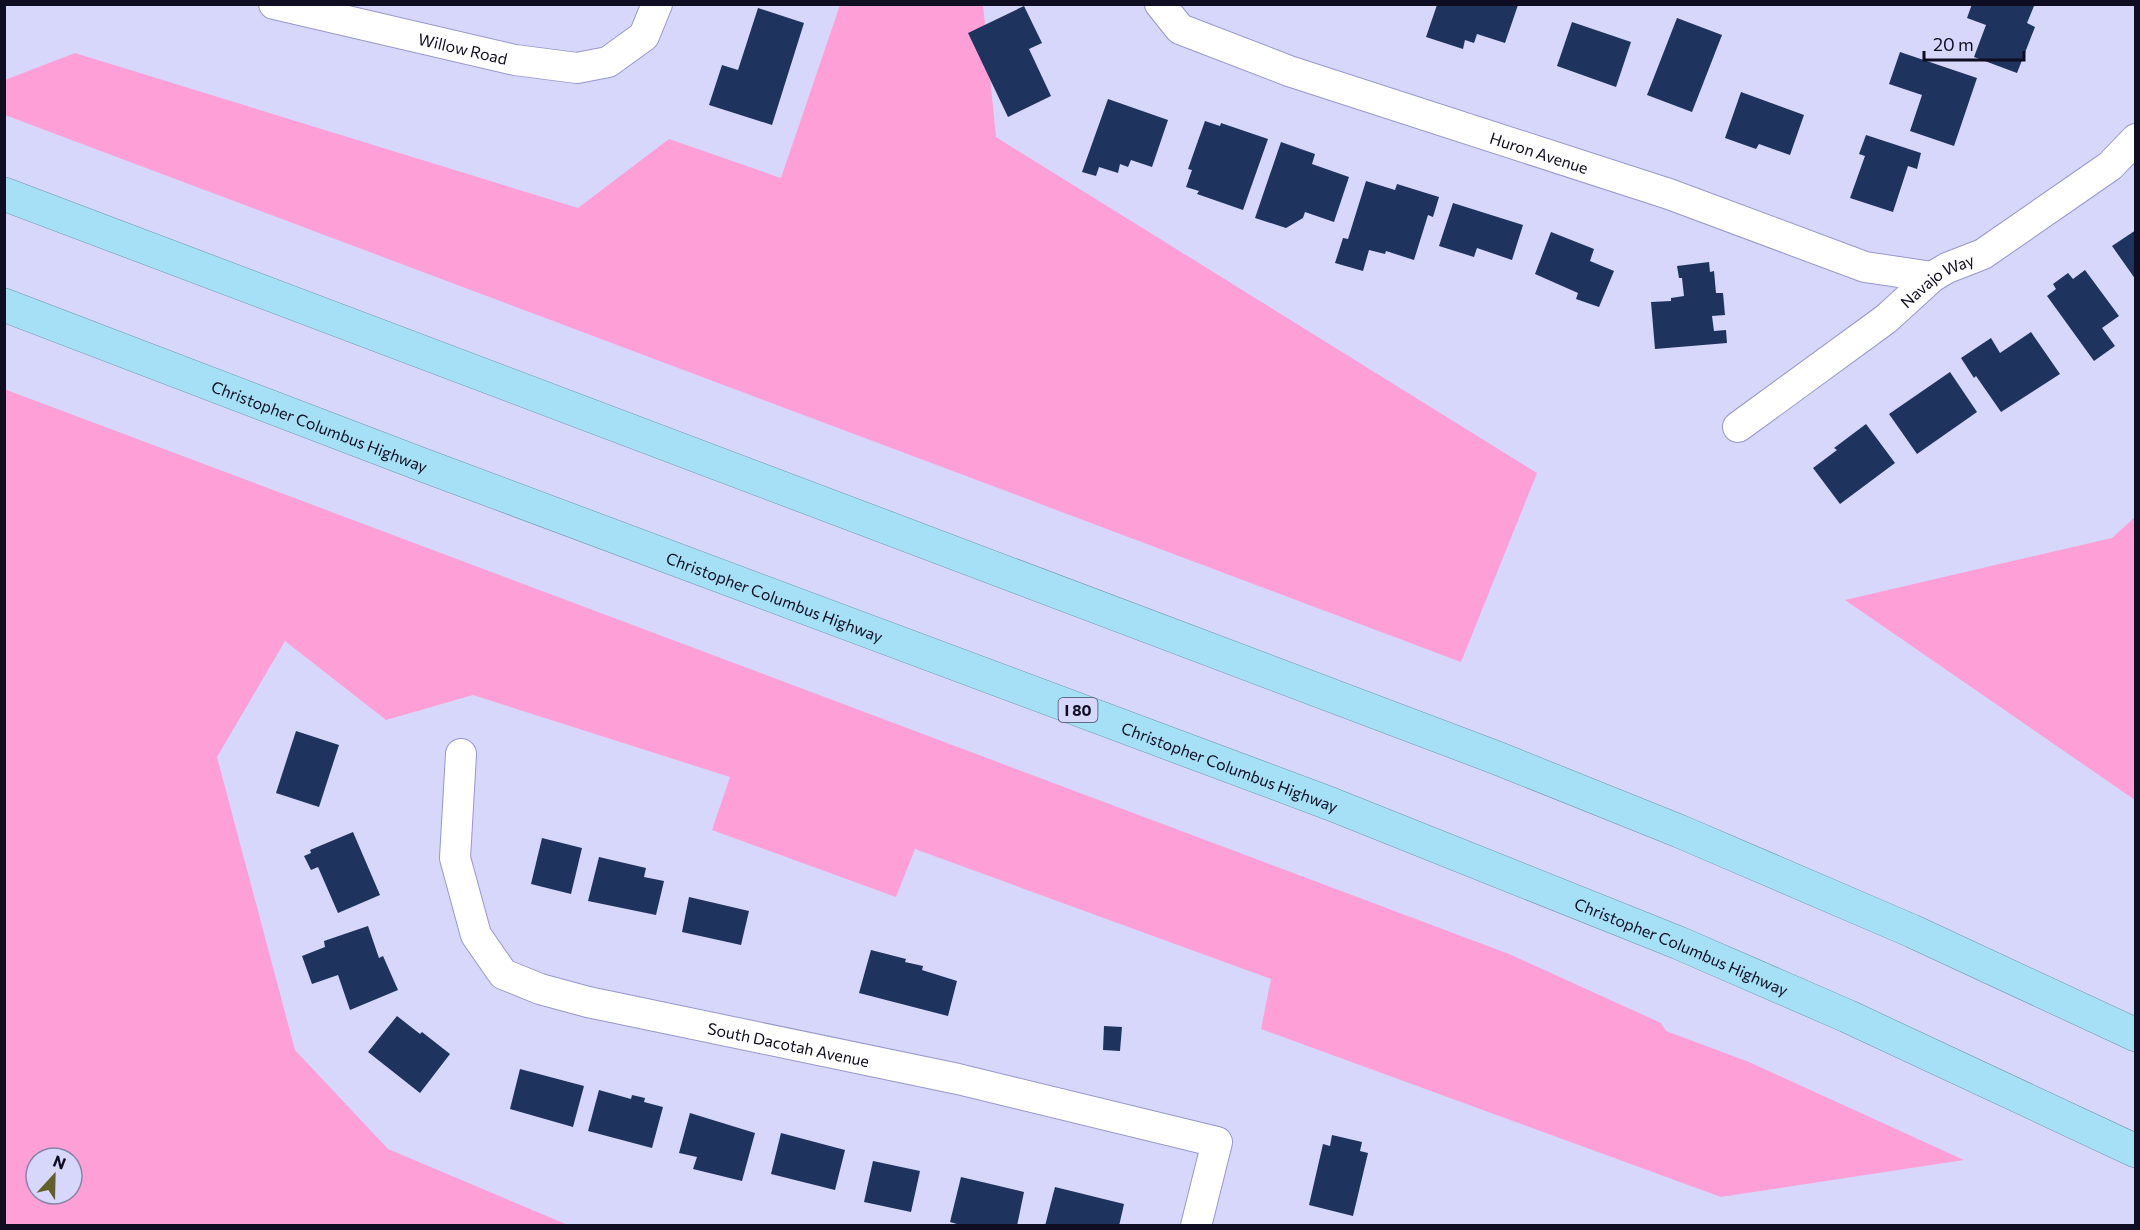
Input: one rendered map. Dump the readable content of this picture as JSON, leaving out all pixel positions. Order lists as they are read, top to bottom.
{
  "streets": {
    "highway": ["Christopher Columbus Highway", "I 80"],
    "street": [
      "Willow Road",
      "Huron Avenue",
      "Navajo Way",
      "South Dacotah Avenue"
    ]
  },
  "crossings": [
    ["Huron Avenue", "Navajo Way"]
  ],
  "scale_bar": "20 m",
  "north": "top"
}
